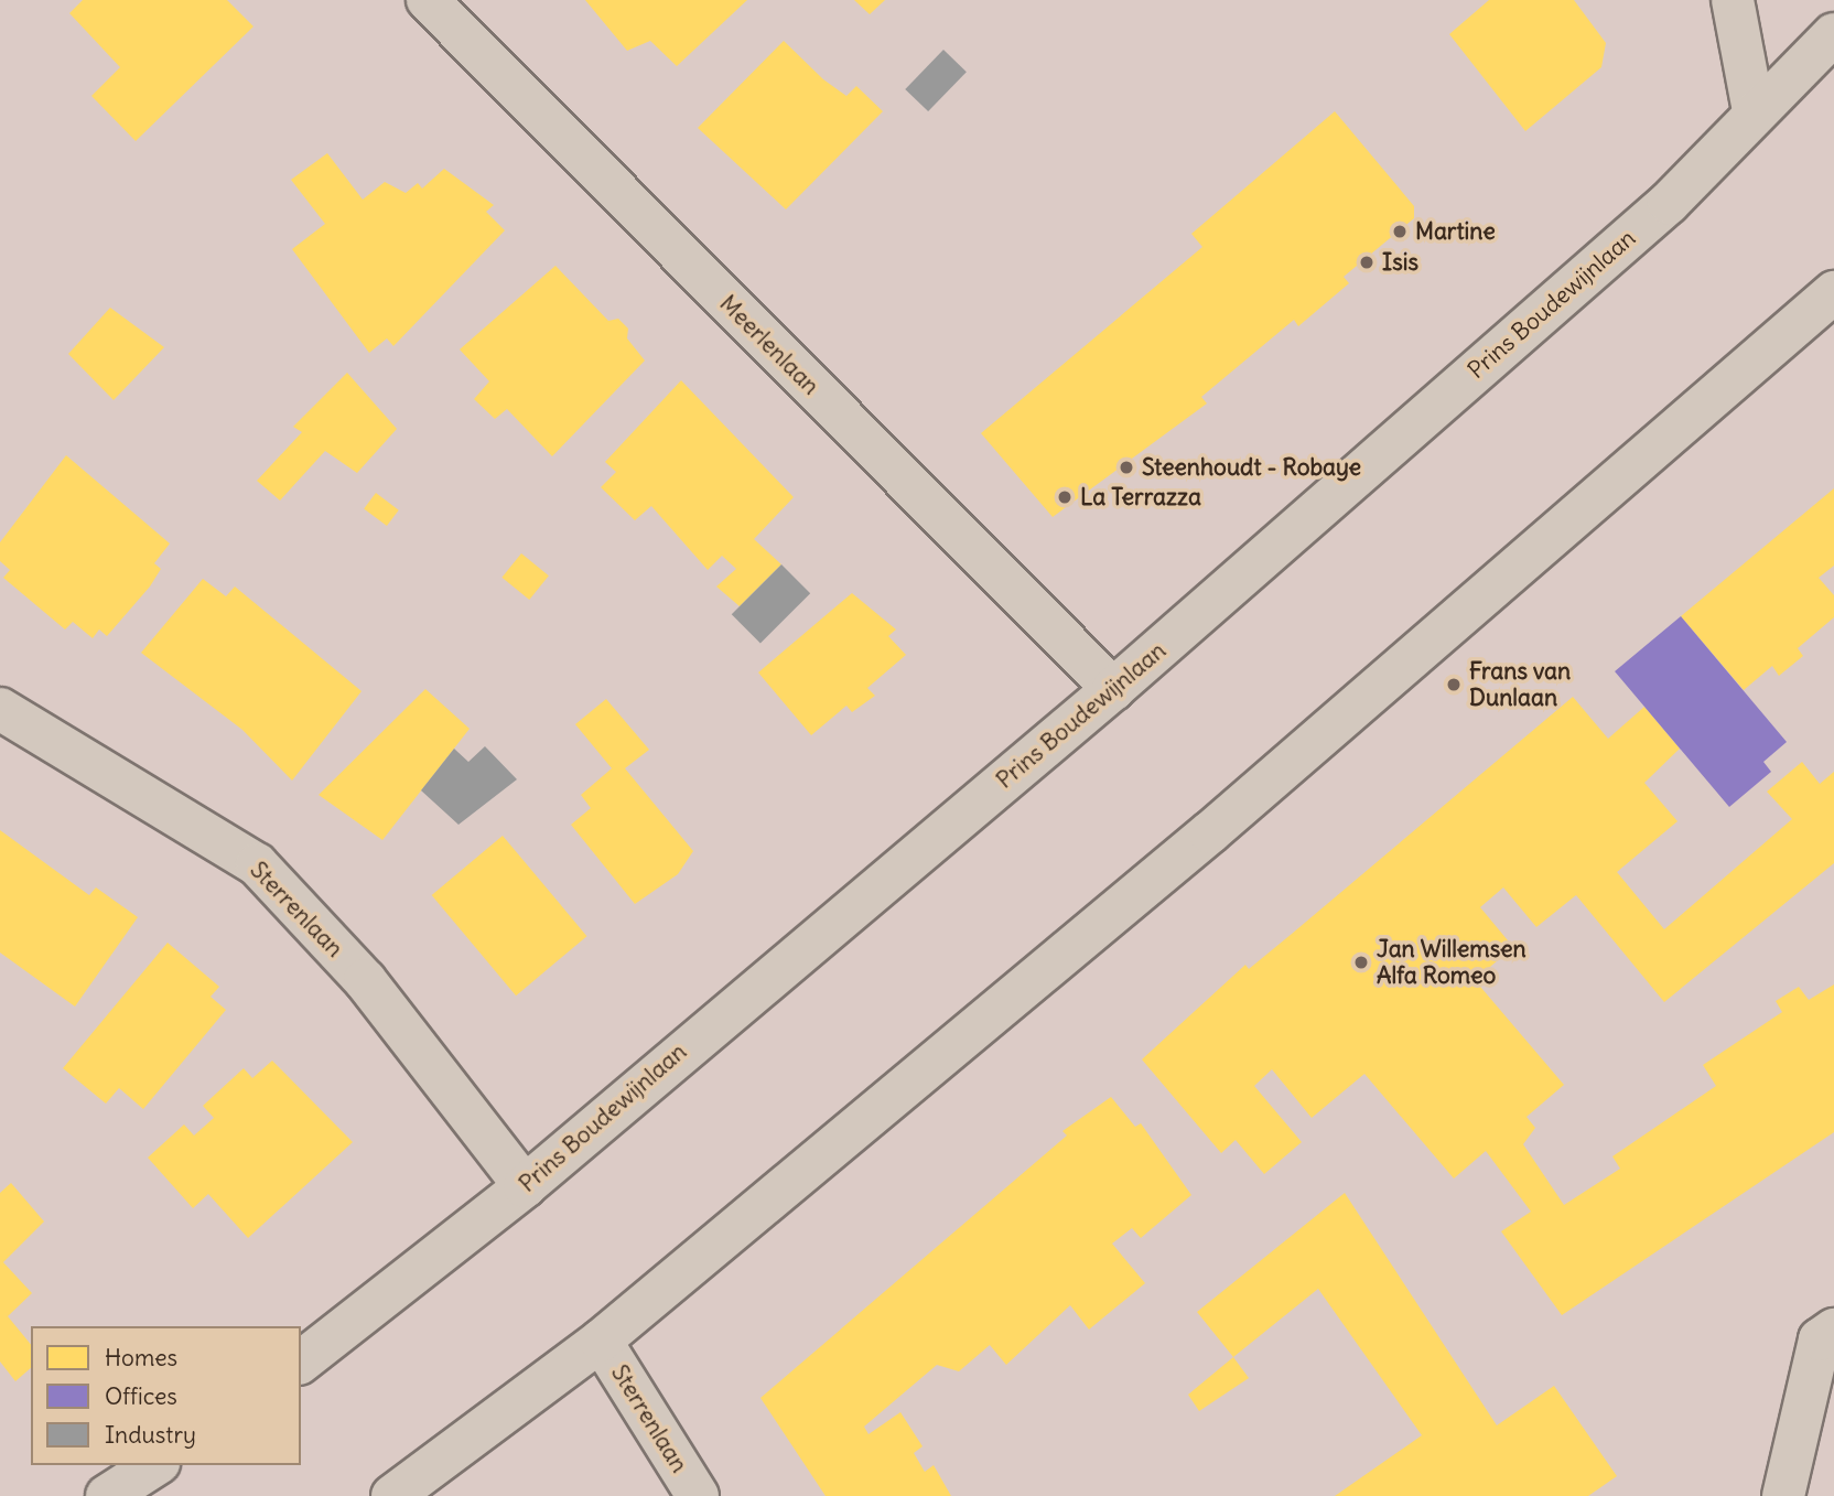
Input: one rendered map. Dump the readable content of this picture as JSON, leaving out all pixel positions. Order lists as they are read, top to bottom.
{
  "streets": {
    "main road": ["Prins Boudewijnlaan", "Meerlenlaan", "Sterrenlaan"]
  },
  "crossings": [
    ["Prins Boudewijnlaan", "Meerlenlaan"],
    ["Prins Boudewijnlaan", "Sterrenlaan"]
  ],
  "places": [
    "Martine",
    "Isis",
    "Steenhoudt - Robaye",
    "La Terrazza",
    "Frans van Dunlaan",
    "Jan Willemsen Alfa Romeo"
  ],
  "legend": ["Homes", "Offices", "Industry"]
}
